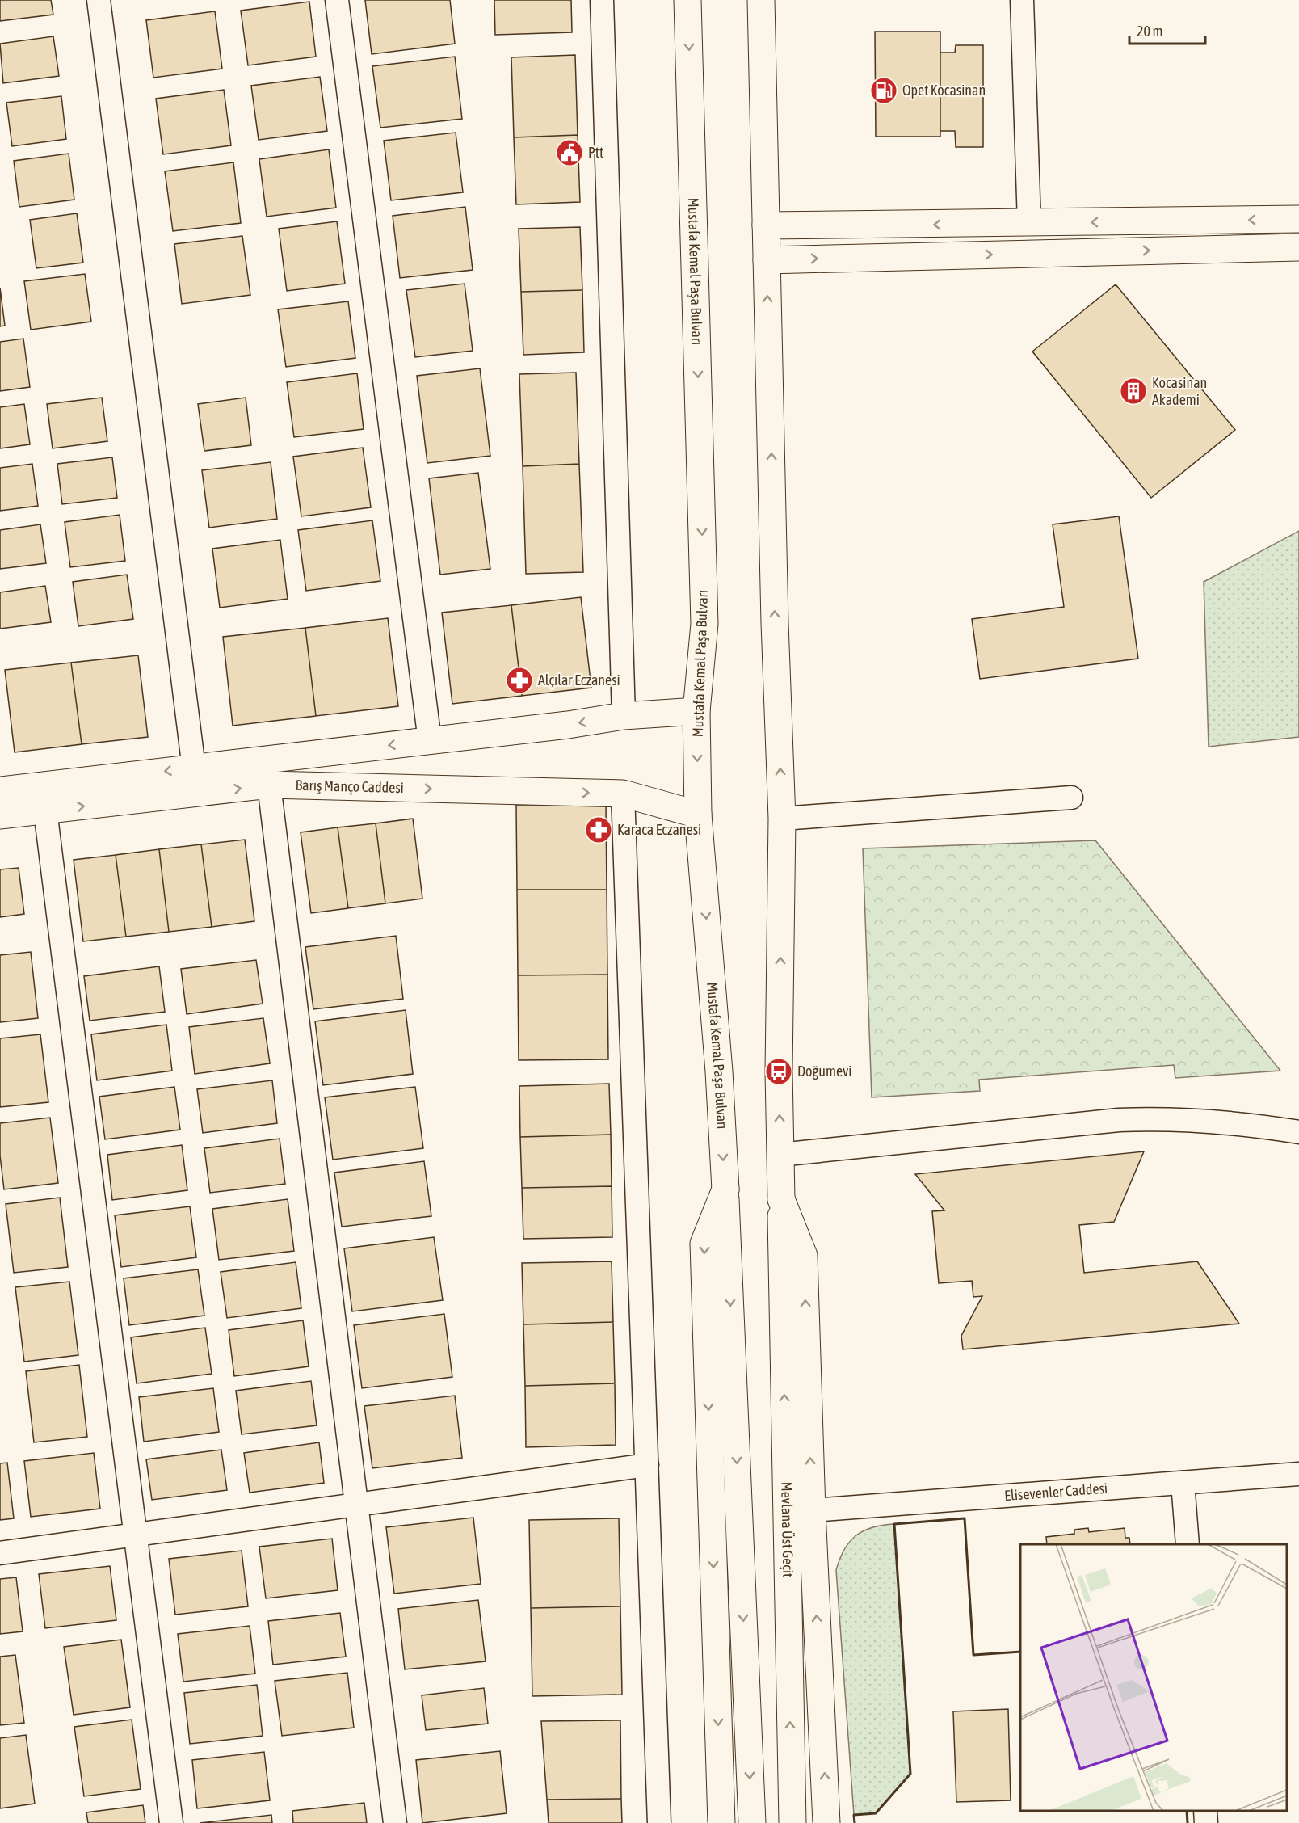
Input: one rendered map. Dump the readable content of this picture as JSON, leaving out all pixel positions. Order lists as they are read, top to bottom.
{
  "streets": {
    "main road": ["Mustafa Kemal Paşa Bulvarı", "Barış Manço Caddesi", "Mevlana Üst Geçit"],
    "street": ["Elisevenler Caddesi"]
  },
  "crossings": [
    ["Mustafa Kemal Paşa Bulvarı", "Barış Manço Caddesi"]
  ],
  "places": {
    "fuel station": ["Opet Kocasinan"],
    "public building": ["Ptt"],
    "building": ["Kocasinan Akademi"],
    "pharmacy": ["Alçılar Eczanesi", "Karaca Eczanesi"],
    "bus stop": ["Doğumevi"]
  },
  "scale_bar": "20 m"
}
